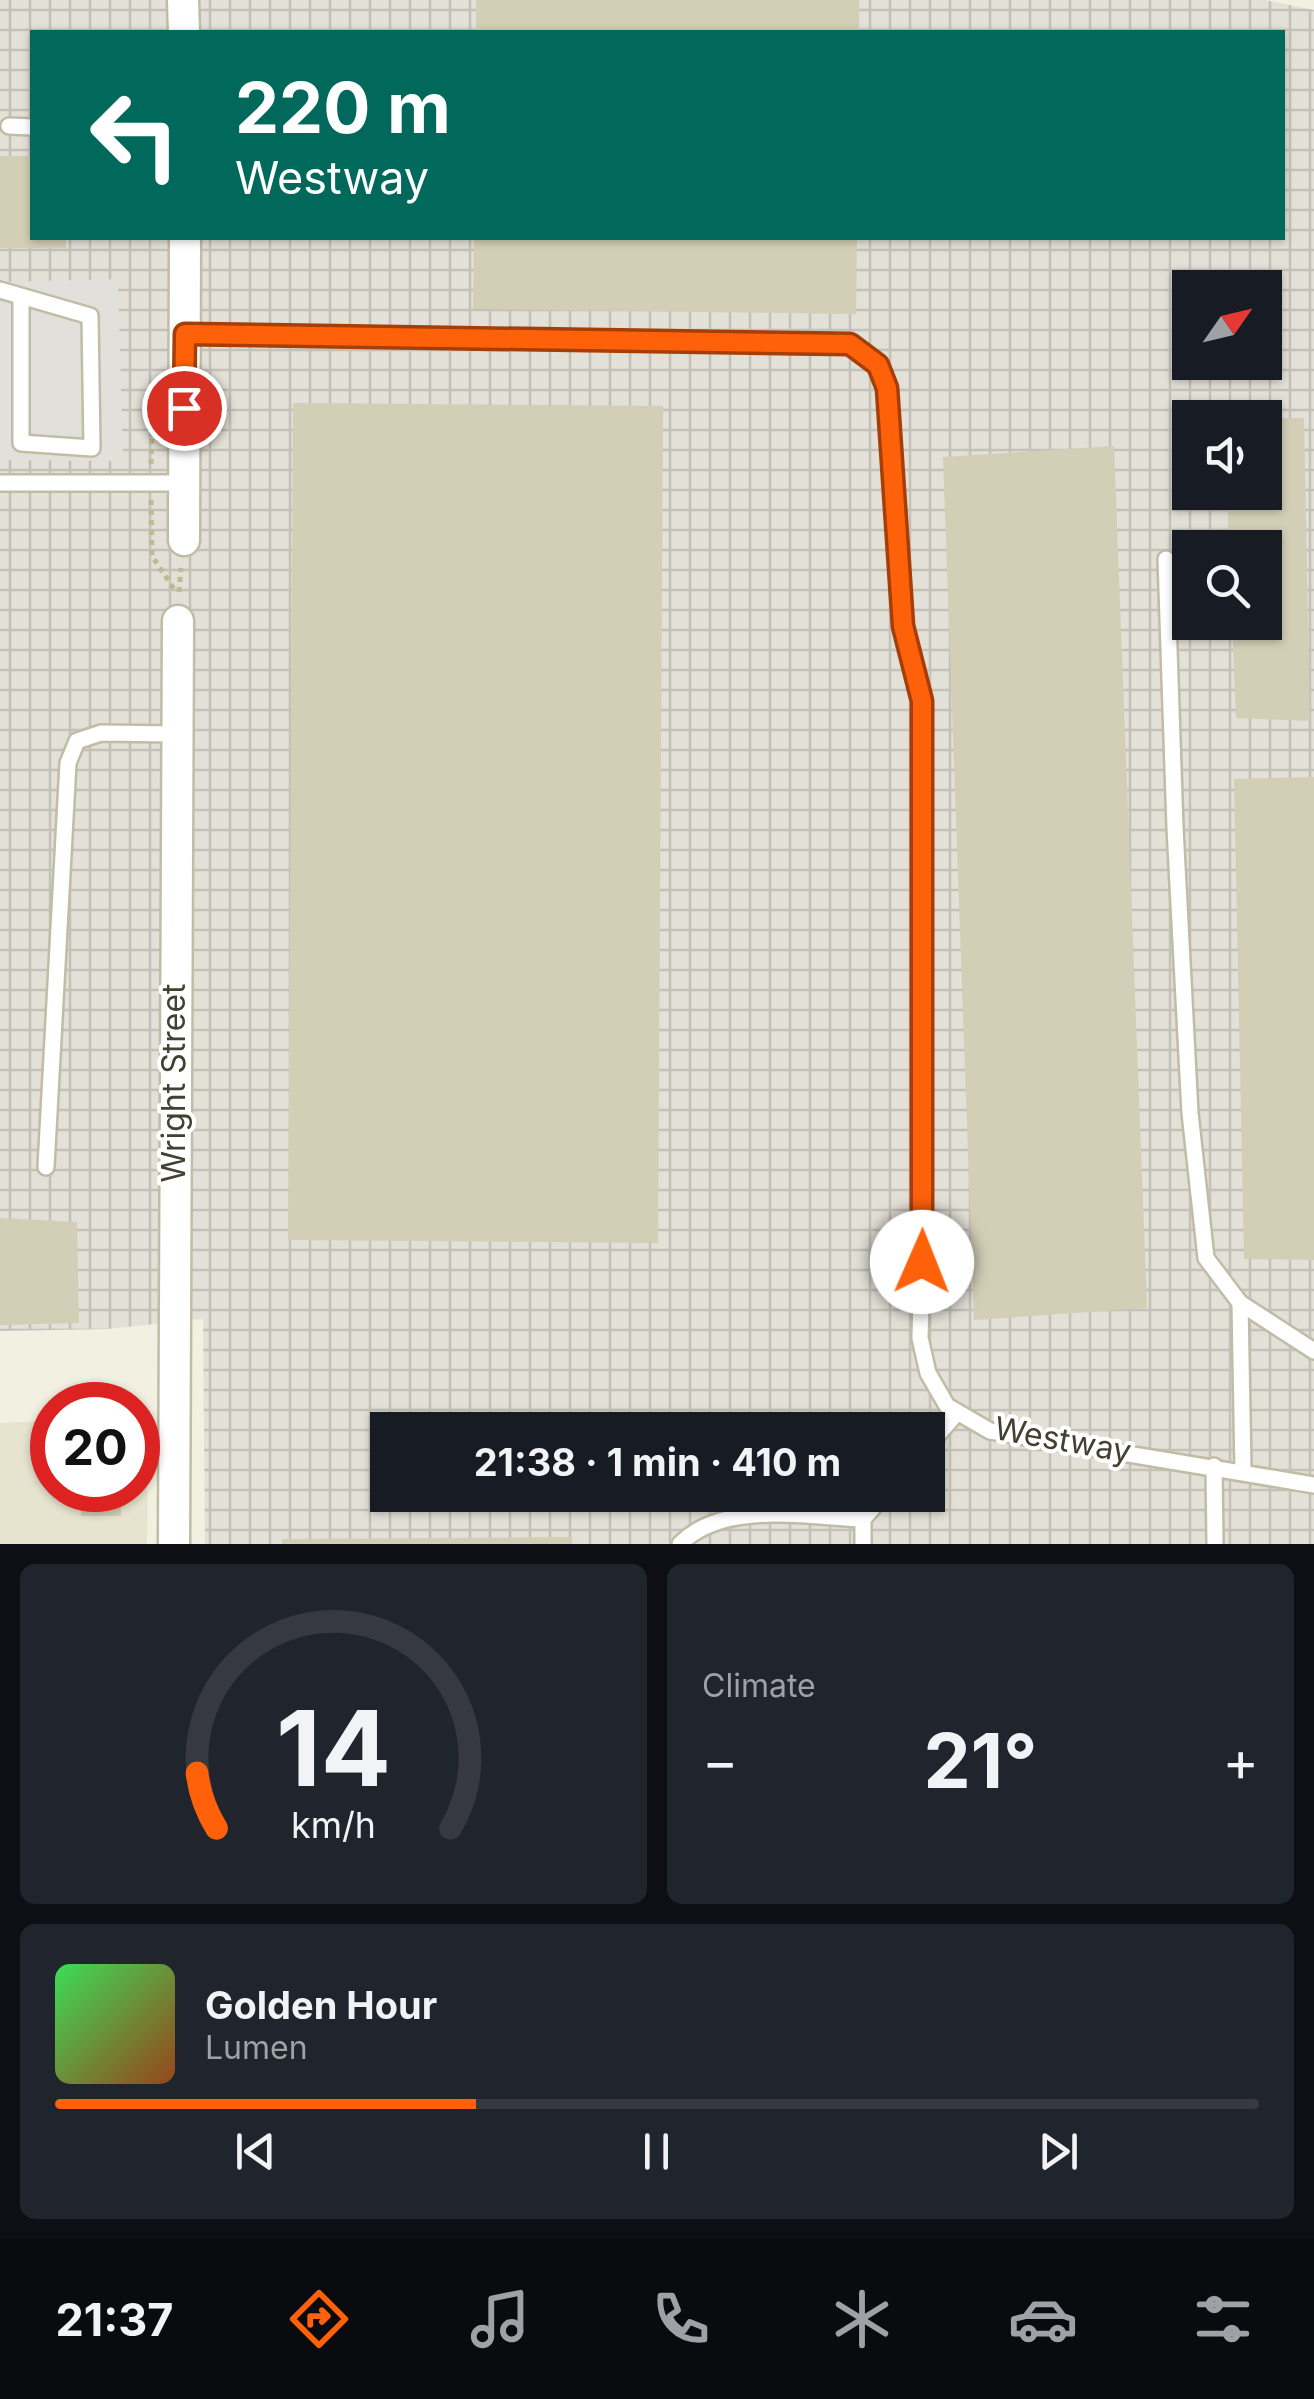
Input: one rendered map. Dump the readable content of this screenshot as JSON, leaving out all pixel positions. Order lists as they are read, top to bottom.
{
  "streets": {
    "street": ["Wright Street"],
    "lane": ["Westway"]
  },
  "north": "top right",
  "page": {
    "turn": ["220 m", "Westway"],
    "limit": "20",
    "trip": "21:38 · 1 min · 410 m",
    "tile": "Climate",
    "heat": ["−", "21°", "+"],
    "song": ["Golden Hour", "Lumen"],
    "tabs": "21:37",
    "gauge": ["14", "km/h"]
  }
}
